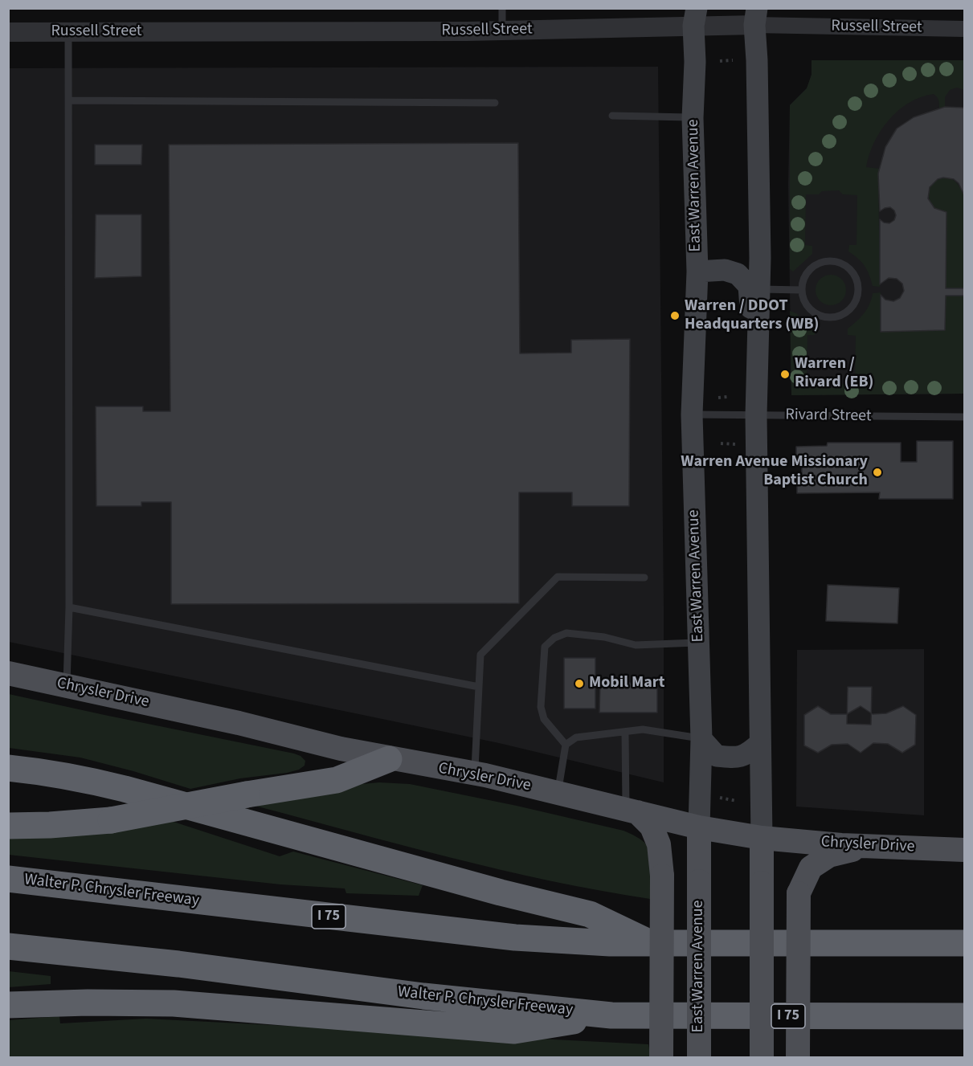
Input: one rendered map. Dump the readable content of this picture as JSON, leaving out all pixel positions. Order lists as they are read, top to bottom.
{
  "streets": {
    "highway": ["Walter P. Chrysler Freeway", "I 75"],
    "main road": ["East Warren Avenue", "Chrysler Drive"],
    "street": ["Russell Street"],
    "lane": ["Rivard Street"]
  },
  "crossings": [
    ["Russell Street", "East Warren Avenue"],
    ["East Warren Avenue", "Rivard Street"],
    ["East Warren Avenue", "Chrysler Drive"]
  ],
  "places": [
    "Warren / DDOT Headquarters (WB)",
    "Warren / Rivard (EB)",
    "Warren Avenue Missionary Baptist Church",
    "Mobil Mart"
  ]
}
